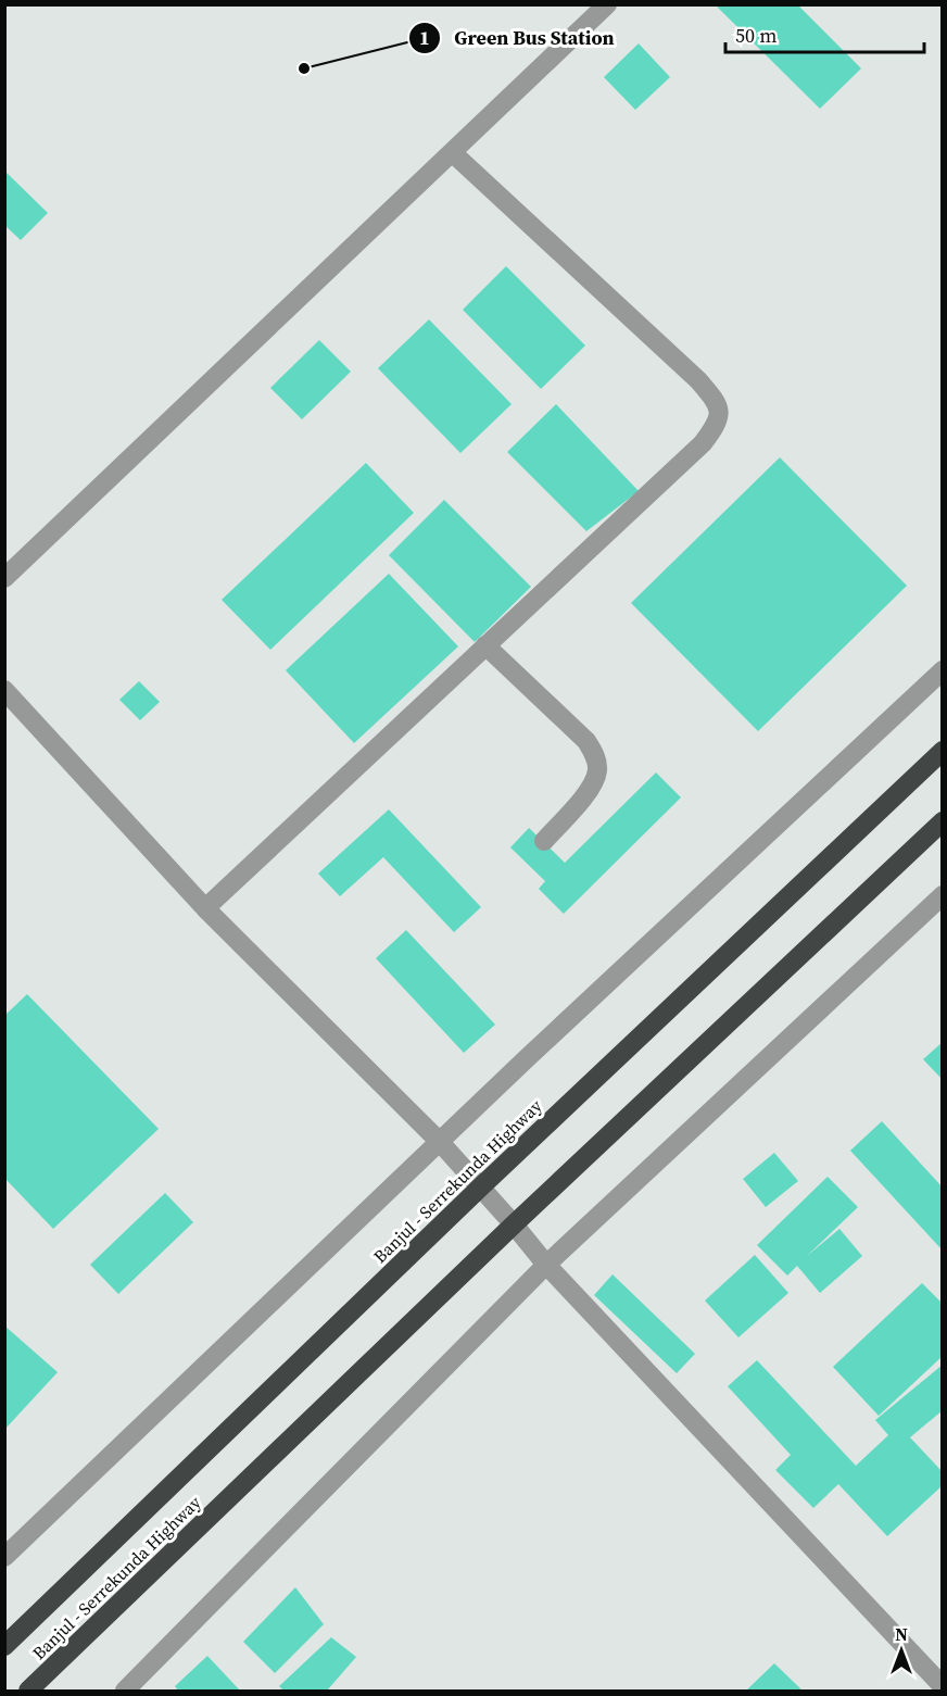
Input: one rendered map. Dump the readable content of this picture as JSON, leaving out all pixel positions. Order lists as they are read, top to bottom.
{
  "streets": {
    "highway": ["Banjul - Serrekunda Highway"]
  },
  "places": ["Green Bus Station"],
  "scale_bar": "50 m",
  "north": "top"
}
